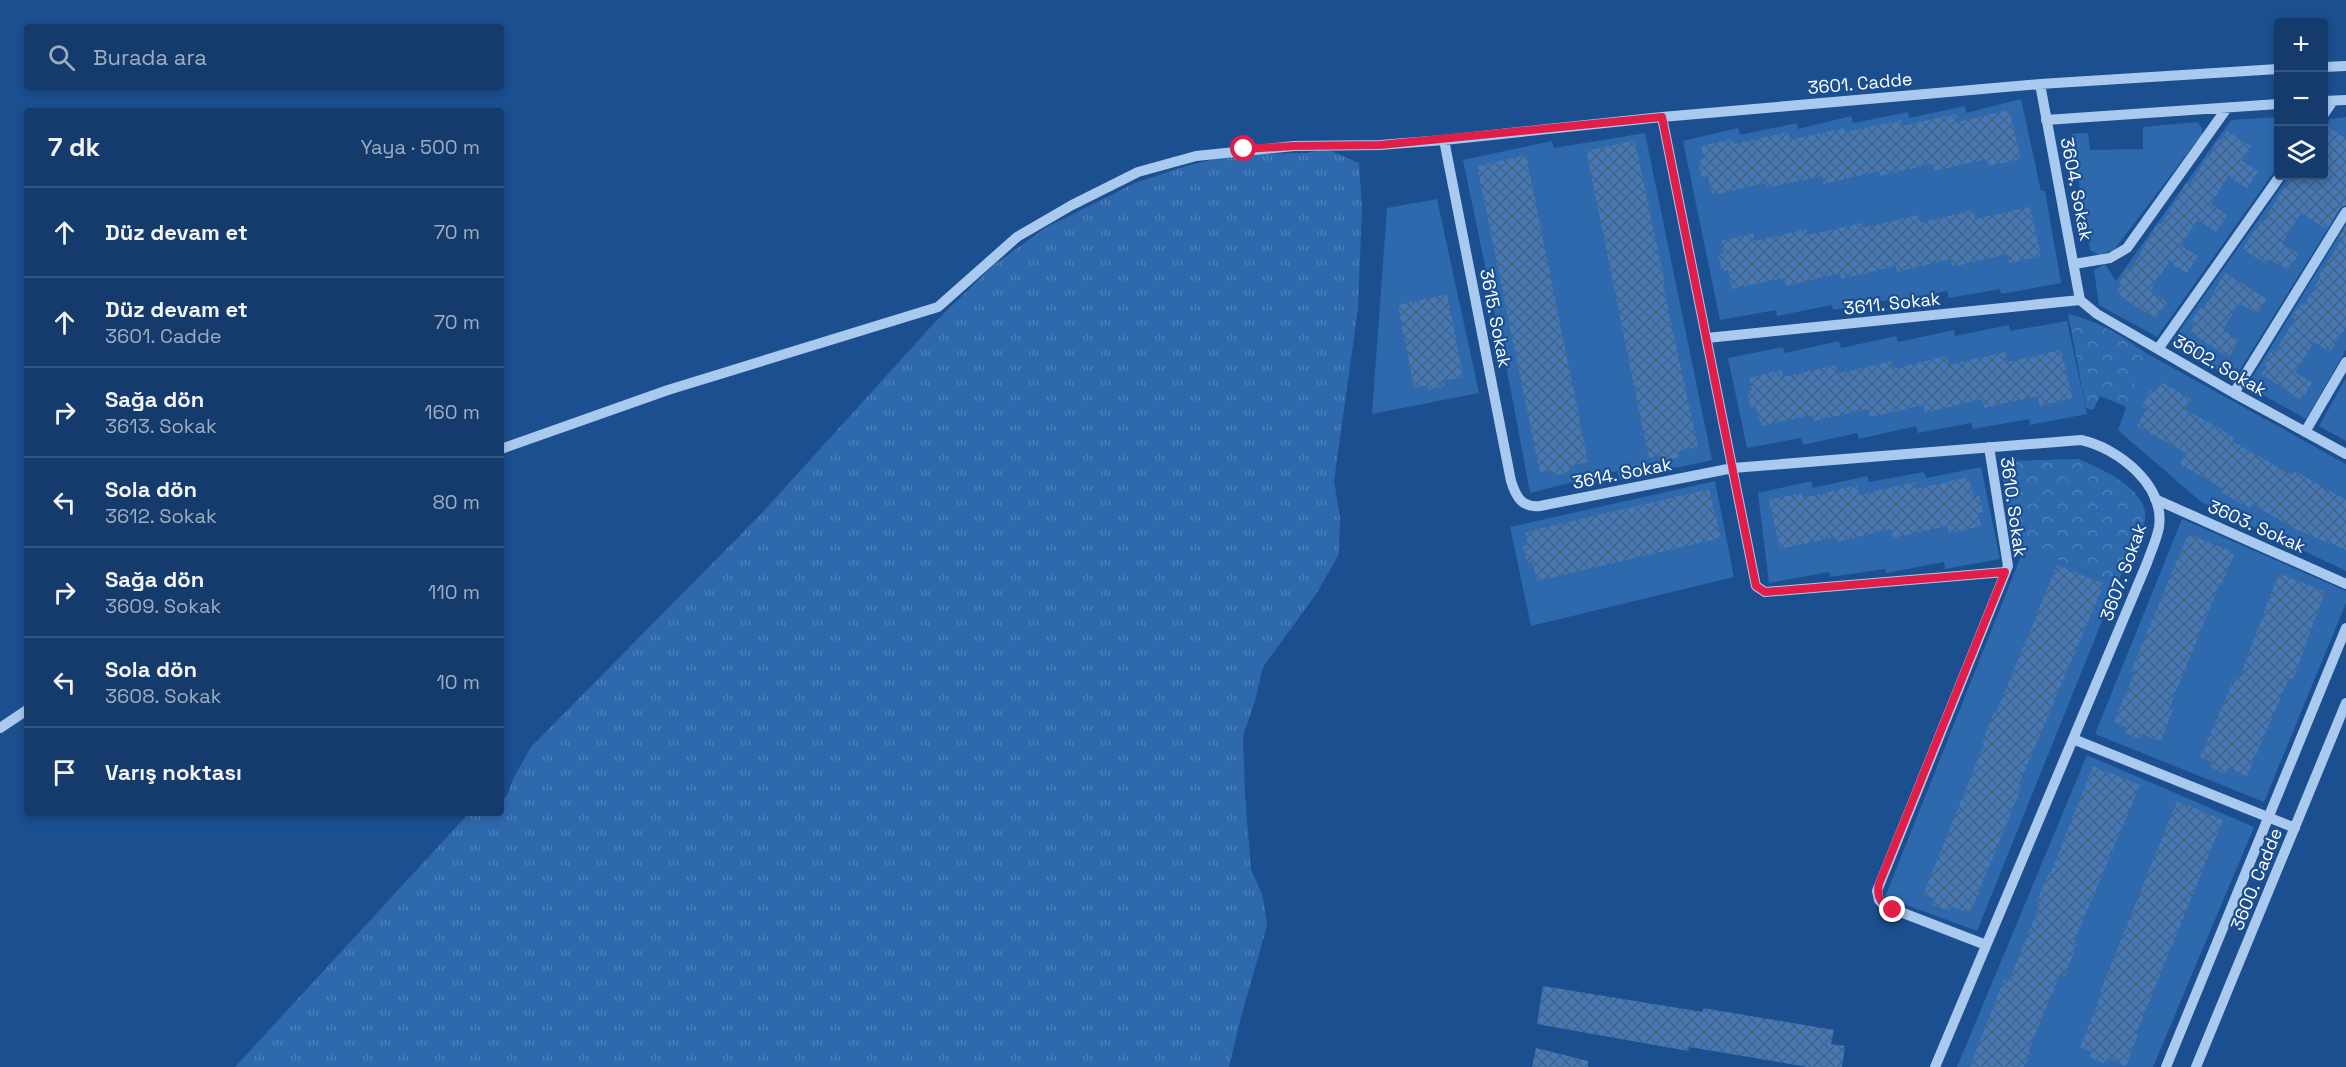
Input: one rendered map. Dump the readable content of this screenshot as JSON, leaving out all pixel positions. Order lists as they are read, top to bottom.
{
  "streets": {
    "street": [
      "3601. Cadde",
      "3604. Sokak",
      "3611. Sokak",
      "3615. Sokak",
      "3602. Sokak",
      "3614. Sokak",
      "3610. Sokak",
      "3603. Sokak",
      "3607. Sokak",
      "3600. Cadde"
    ]
  },
  "crossings": [
    ["3601. Cadde", "3604. Sokak"],
    ["3601. Cadde", "3615. Sokak"],
    ["3604. Sokak", "3611. Sokak"],
    ["3604. Sokak", "3602. Sokak"],
    ["3611. Sokak", "3602. Sokak"],
    ["3615. Sokak", "3614. Sokak"],
    ["3614. Sokak", "3607. Sokak"],
    ["3610. Sokak", "3607. Sokak"],
    ["3603. Sokak", "3607. Sokak"]
  ],
  "page": {
    "map_buttons": ["+", "−"],
    "search": "Burada ara",
    "heading": ["7 dk", "Yaya · 500 m"],
    "list": [
      ["Düz devam et", "70 m"],
      ["Düz devam et", "3601. Cadde", "70 m"],
      ["Sağa dön", "3613. Sokak", "160 m"],
      ["Sola dön", "3612. Sokak", "80 m"],
      ["Sağa dön", "3609. Sokak", "110 m"],
      ["Sola dön", "3608. Sokak", "10 m"],
      "Varış noktası"
    ]
  }
}
